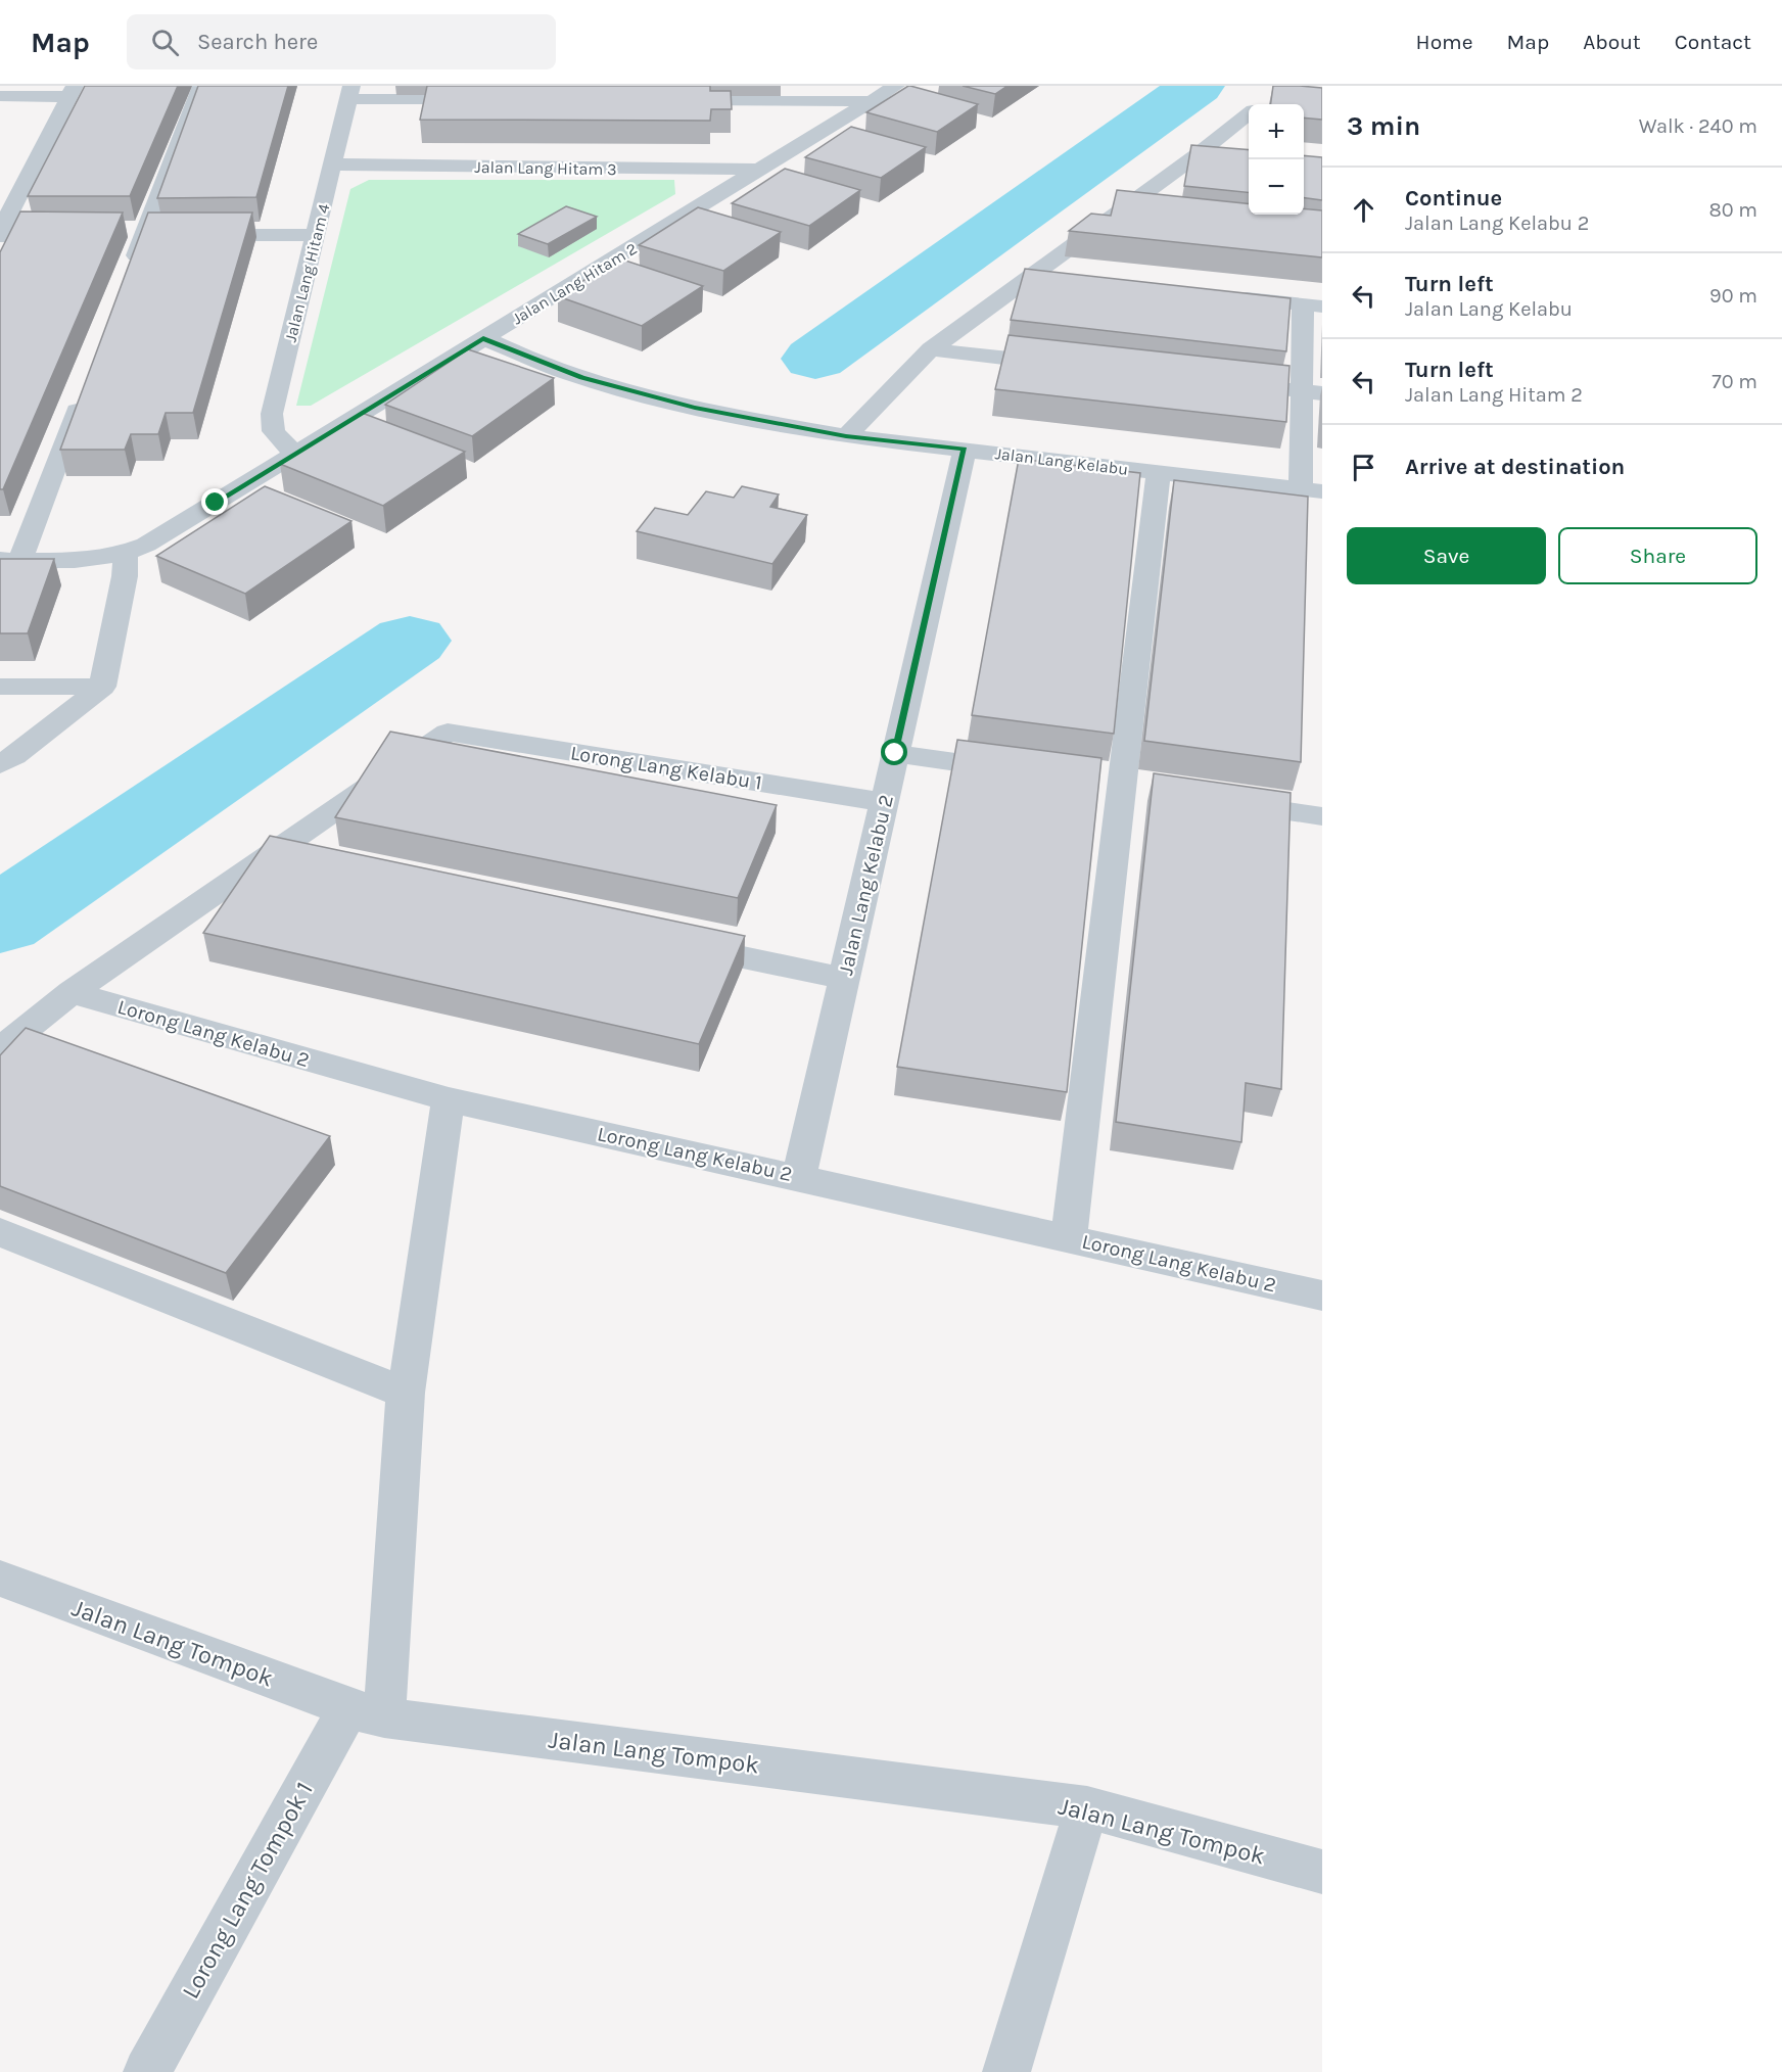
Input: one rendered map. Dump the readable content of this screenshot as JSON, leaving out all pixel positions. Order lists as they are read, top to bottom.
{
  "streets": {
    "street": [
      "Jalan Lang Hitam 3",
      "Jalan Lang Hitam 4",
      "Jalan Lang Hitam 2",
      "Jalan Lang Kelabu",
      "Lorong Lang Kelabu 1",
      "Jalan Lang Kelabu 2",
      "Lorong Lang Kelabu 2",
      "Jalan Lang Tompok",
      "Lorong Lang Tompok 1"
    ]
  },
  "crossings": [
    ["Jalan Lang Hitam 3", "Jalan Lang Hitam 4"],
    ["Jalan Lang Hitam 3", "Jalan Lang Hitam 2"],
    ["Jalan Lang Hitam 4", "Jalan Lang Hitam 2"],
    ["Jalan Lang Hitam 2", "Jalan Lang Kelabu"],
    ["Jalan Lang Kelabu", "Jalan Lang Kelabu 2"],
    ["Lorong Lang Kelabu 1", "Jalan Lang Kelabu 2"],
    ["Jalan Lang Kelabu 2", "Lorong Lang Kelabu 2"],
    ["Jalan Lang Tompok", "Lorong Lang Tompok 1"]
  ],
  "page": {
    "header": "Map",
    "search": "Search here",
    "nav": [
      "Home",
      "Map",
      "About",
      "Contact"
    ],
    "heading": ["3 min", "Walk · 240 m"],
    "map_buttons": ["+", "−"],
    "list": [
      ["Continue", "Jalan Lang Kelabu 2", "80 m"],
      ["Turn left", "Jalan Lang Kelabu", "90 m"],
      ["Turn left", "Jalan Lang Hitam 2", "70 m"],
      "Arrive at destination"
    ],
    "buttons": ["Save", "Share"]
  }
}
